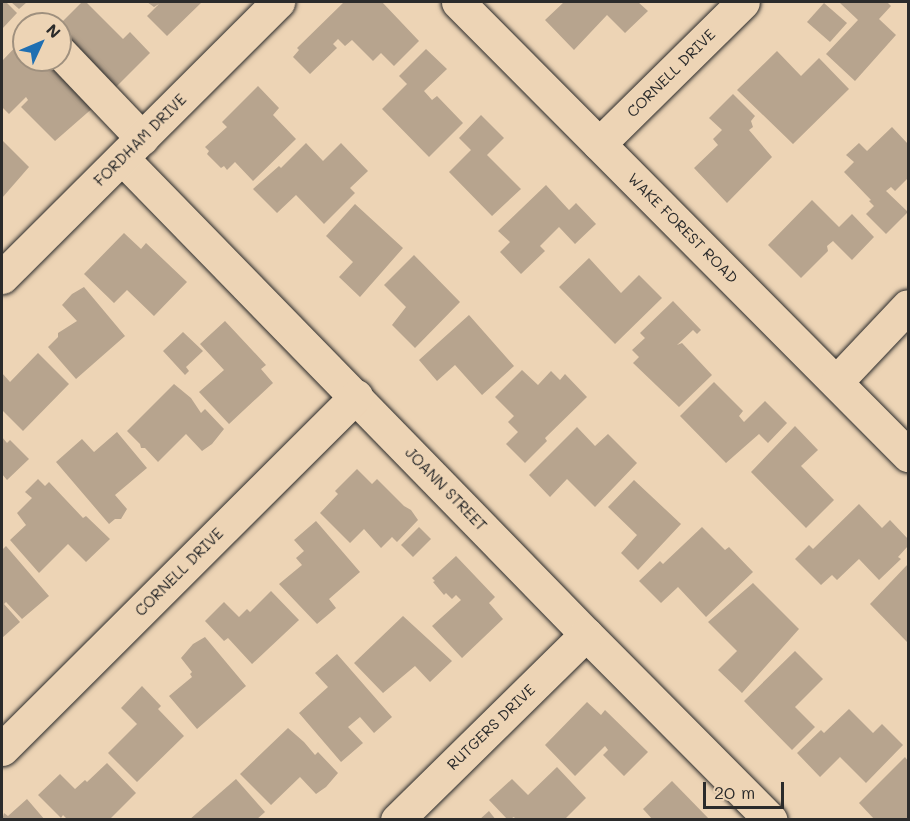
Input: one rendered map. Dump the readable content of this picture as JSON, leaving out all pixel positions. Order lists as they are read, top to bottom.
{
  "streets": {
    "street": [
      "CORNELL DRIVE",
      "FORDHAM DRIVE",
      "WAKE FOREST ROAD",
      "JOANN STREET",
      "RUTGERS DRIVE"
    ]
  },
  "crossings": [
    ["CORNELL DRIVE", "WAKE FOREST ROAD"],
    ["CORNELL DRIVE", "JOANN STREET"],
    ["FORDHAM DRIVE", "JOANN STREET"],
    ["JOANN STREET", "RUTGERS DRIVE"]
  ],
  "scale_bar": "20 m",
  "north": "top right"
}
